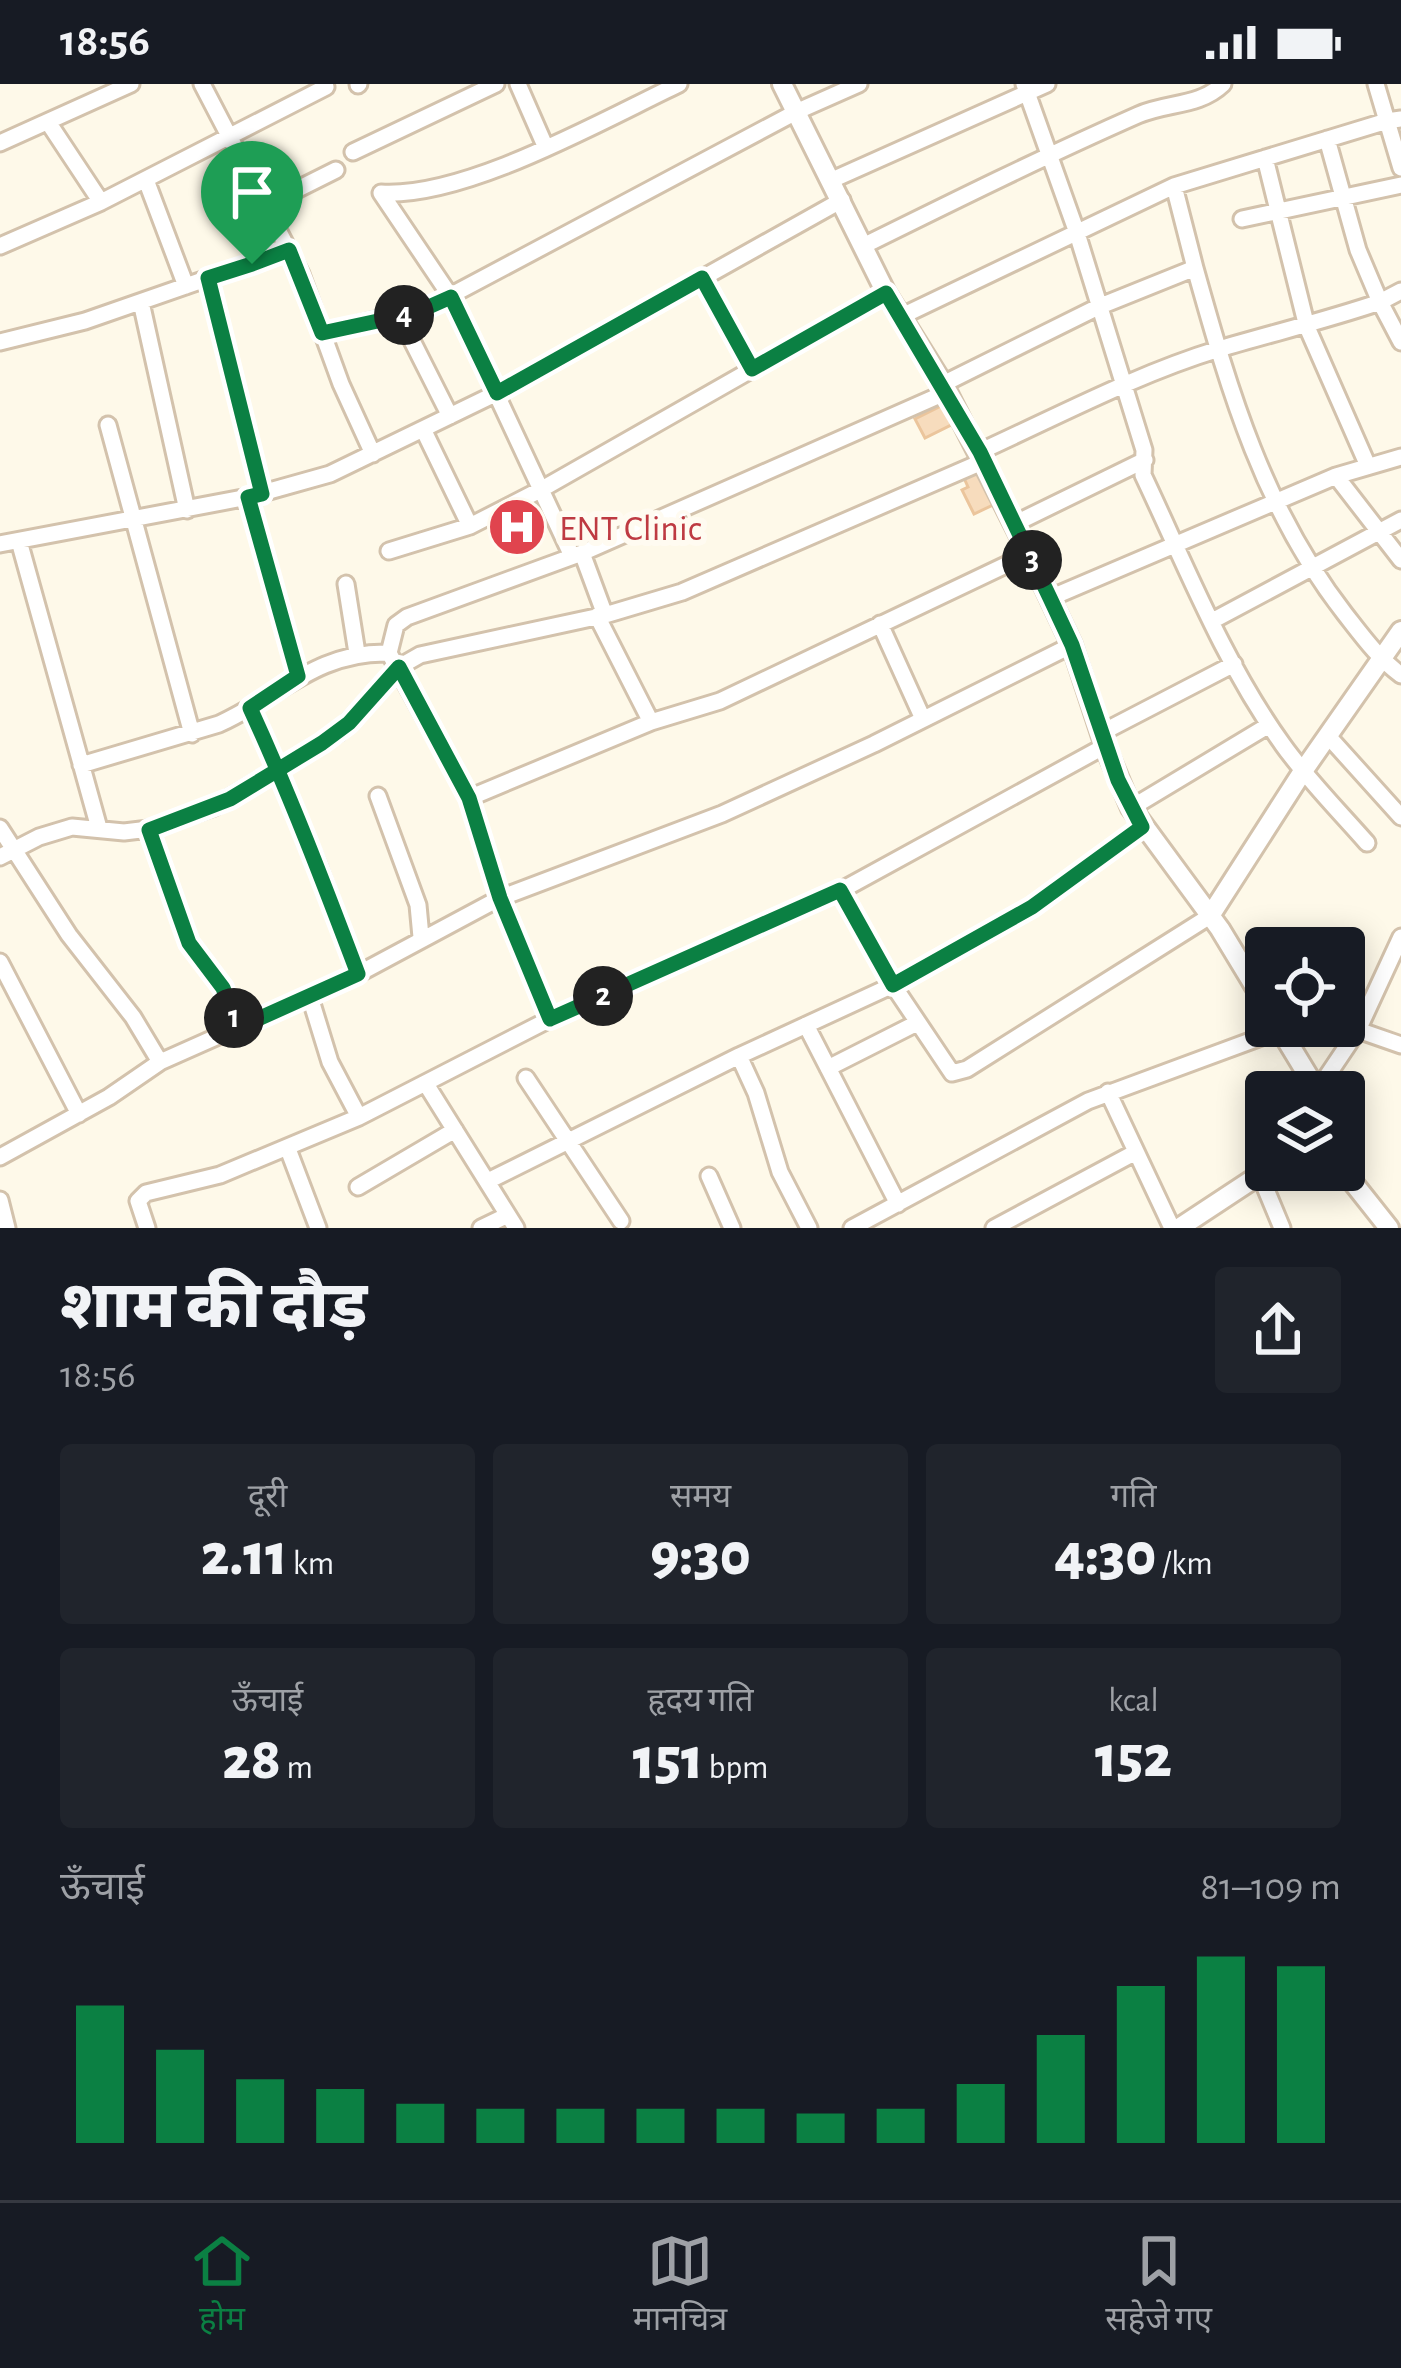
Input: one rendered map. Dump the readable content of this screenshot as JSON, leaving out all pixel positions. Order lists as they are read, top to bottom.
{
  "places": {
    "hospital": ["ENT Clinic"]
  },
  "page": {
    "status": "18:56",
    "pins": [
      "4",
      "3",
      "2",
      "1"
    ],
    "heading": ["शाम की दौड़", "18:56"],
    "stats": [
      ["दूरी", "2.11 km"],
      ["समय", "9:30"],
      ["गति", "4:30 /km"],
      ["ऊँचाई", "28 m"],
      ["हृदय गति", "151 bpm"],
      ["kcal", "152"]
    ],
    "chart": ["ऊँचाई", "81–109 m"],
    "tabs": ["होम", "मानचित्र", "सहेजे गए"]
  }
}
